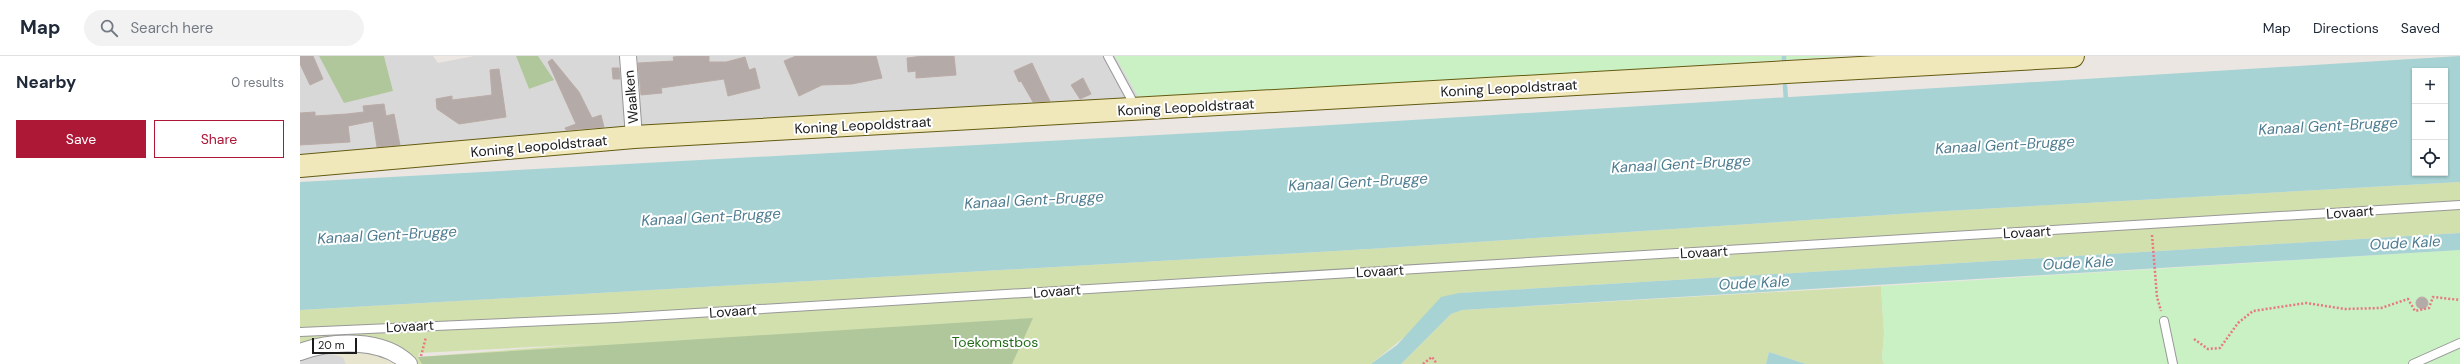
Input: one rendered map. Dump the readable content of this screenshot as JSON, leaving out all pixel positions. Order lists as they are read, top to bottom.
{
  "streets": {
    "street": ["Koning Leopoldstraat", "Waalken"],
    "lane": ["Lovaart"]
  },
  "crossings": [
    ["Koning Leopoldstraat", "Waalken"]
  ],
  "water": ["Kanaal Gent-Brugge", "Oude Kale"],
  "parks": ["Toekomstbos"],
  "scale_bar": "20 m",
  "page": {
    "header": "Map",
    "search": "Search here",
    "nav": ["Map", "Directions", "Saved"],
    "heading": ["Nearby", "0 results"],
    "map_buttons": ["+", "−"],
    "buttons": ["Save", "Share"],
    "scale": "20 m"
  }
}
